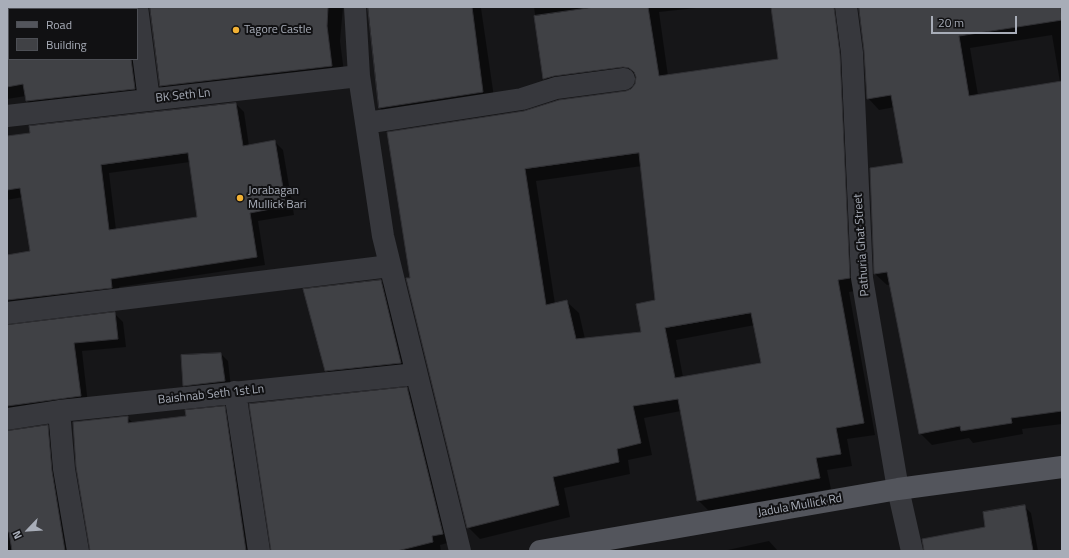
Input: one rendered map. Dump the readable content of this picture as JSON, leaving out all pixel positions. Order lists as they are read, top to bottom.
{
  "streets": {
    "main road": ["Jadula Mullick Rd"],
    "street": ["BK Seth Ln", "Pathuria Ghat Street", "Baishnab Seth 1st Ln"]
  },
  "crossings": [
    ["Pathuria Ghat Street", "Jadula Mullick Rd"]
  ],
  "places": ["Tagore Castle", "Jorabagan Mullick Bari"],
  "legend": ["Road", "Building"],
  "scale_bar": "20 m",
  "north": "bottom left"
}
